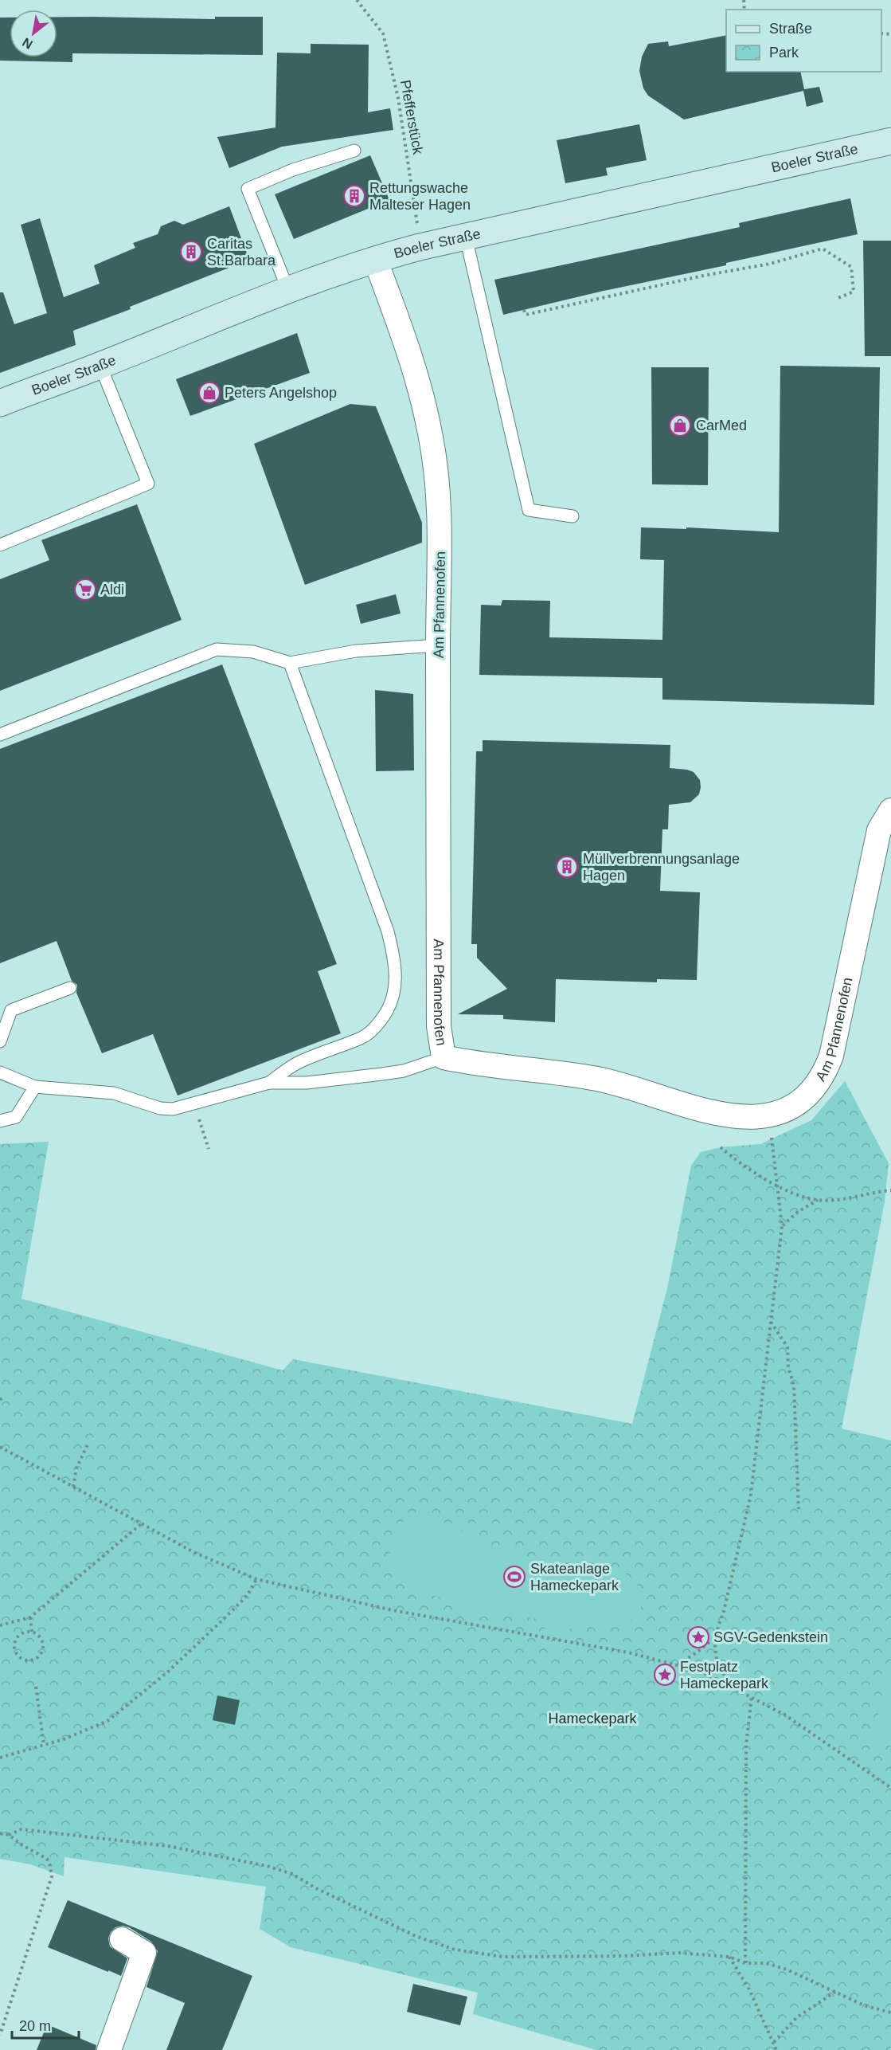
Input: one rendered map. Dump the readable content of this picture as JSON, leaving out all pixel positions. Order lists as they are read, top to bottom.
{
  "streets": {
    "street": ["Boeler Straße", "Am Pfannenofen"],
    "path": ["Pfefferstück"]
  },
  "crossings": [
    ["Pfefferstück", "Boeler Straße"],
    ["Boeler Straße", "Am Pfannenofen"]
  ],
  "parks": ["Hameckepark"],
  "places": {
    "building": ["Rettungswache Malteser Hagen", "Caritas St.Barbara", "Müllverbrennungsanlage Hagen"],
    "shop": ["Peters Angelshop", "CarMed"],
    "supermarket": ["Aldi"],
    "sports": ["Skateanlage Hameckepark"],
    "place": ["SGV-Gedenkstein", "Festplatz Hameckepark"]
  },
  "legend": ["Straße", "Park"],
  "scale_bar": "20 m",
  "north": "bottom left"
}
